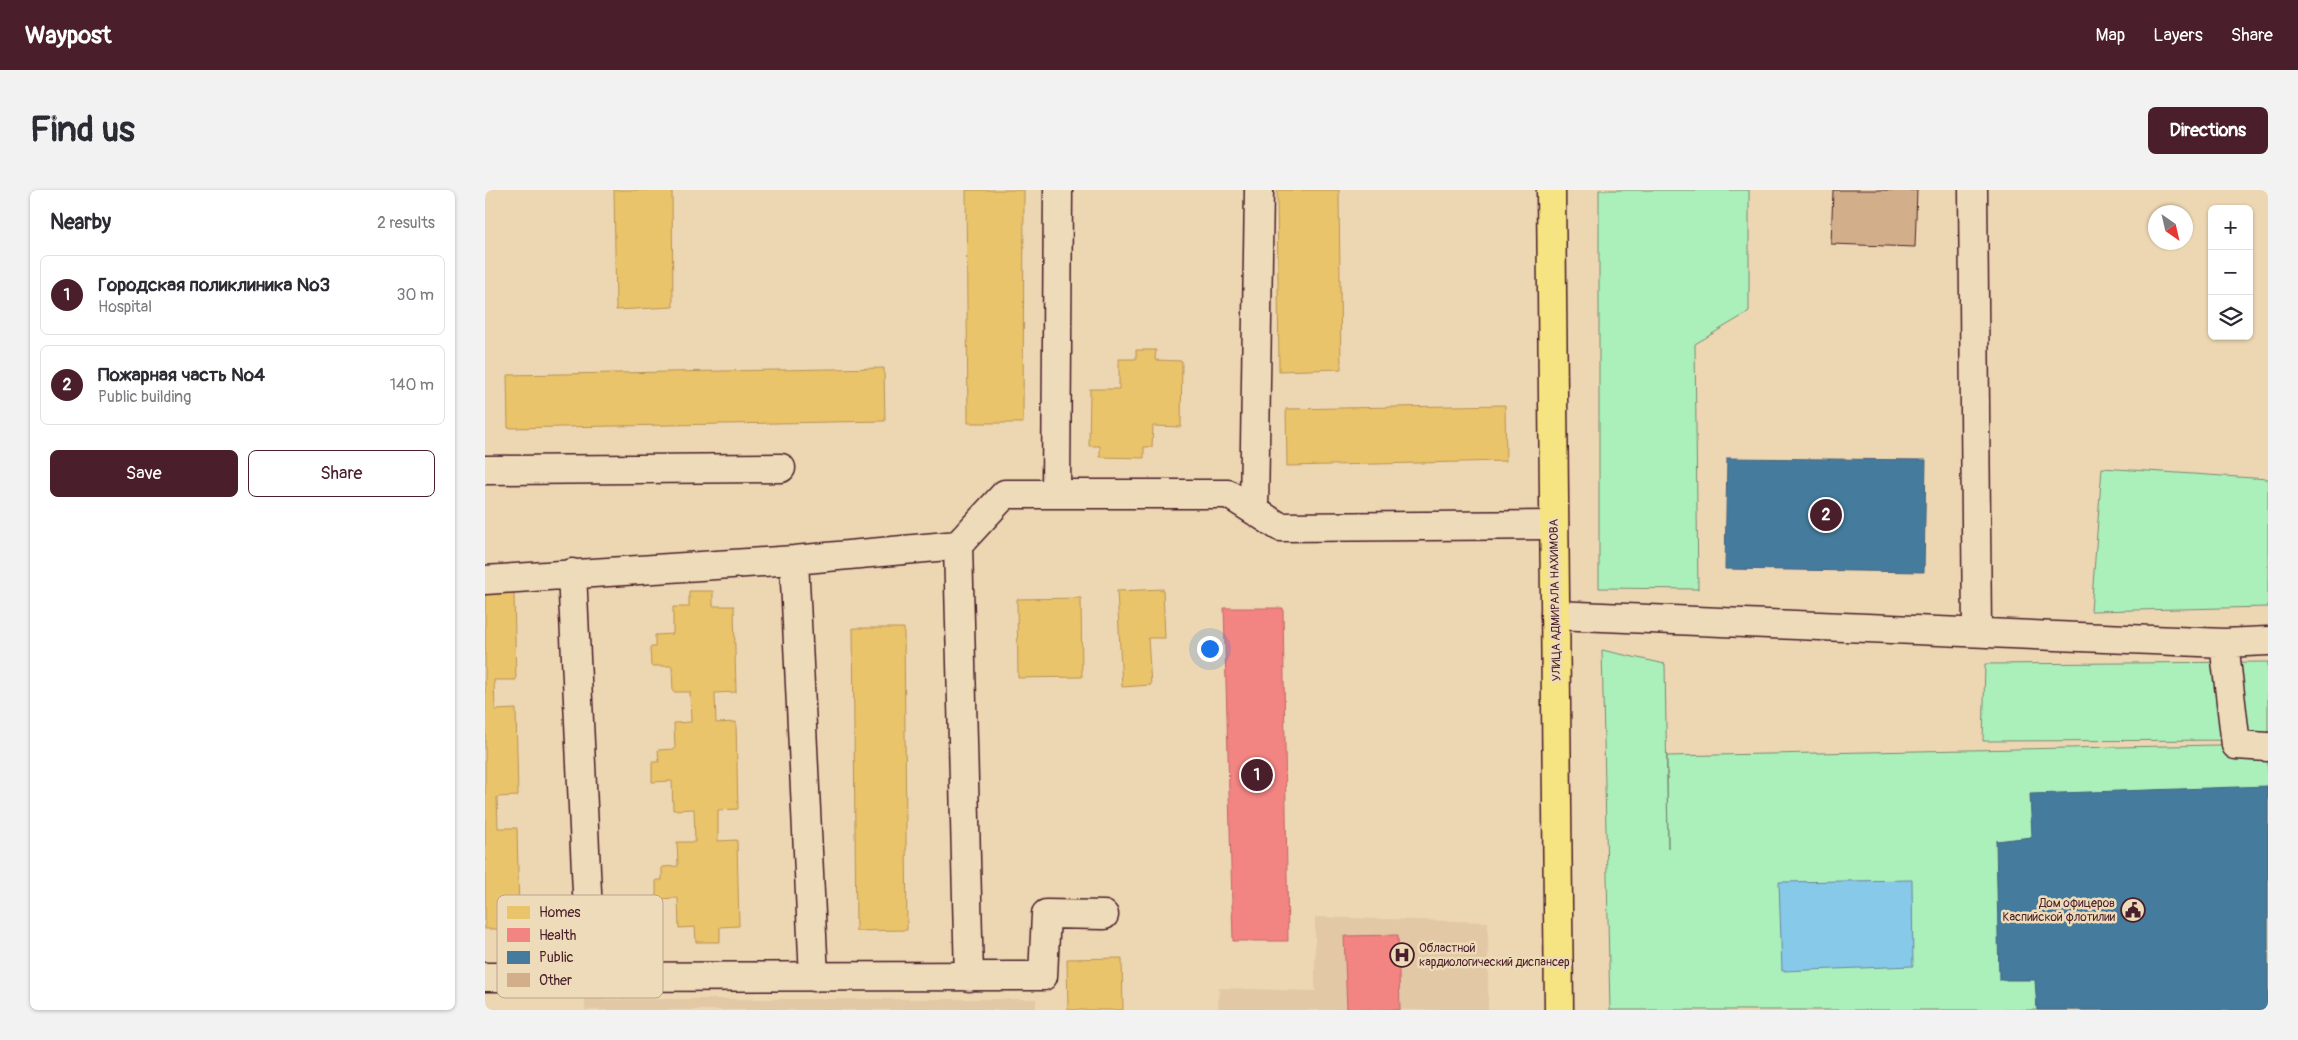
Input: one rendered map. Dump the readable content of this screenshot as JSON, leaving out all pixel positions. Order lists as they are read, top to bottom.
{
  "streets": {
    "main road": ["УЛИЦА АДМИРАЛА НАХИМОВА"]
  },
  "places": {
    "public building": ["Дом офицеров Каспийской флотилии"],
    "hospital": ["Областной кардиологический диспансер"]
  },
  "legend": [
    "Homes",
    "Health",
    "Public",
    "Other"
  ],
  "north": "bottom right",
  "page": {
    "header": "Waypost",
    "nav": ["Map", "Layers", "Share"],
    "buttons": [
      "Directions",
      ["Save", "Share"]
    ],
    "title": "Find us",
    "heading": ["Nearby", "2 results"],
    "map_buttons": ["+", "−"],
    "list": [
      {
        "mark": "1",
        "name": "Городская поликлиника №3",
        "note": "Hospital",
        "value": "30 m"
      },
      {
        "mark": "2",
        "name": "Пожарная часть №4",
        "note": "Public building",
        "value": "140 m"
      }
    ],
    "pins": ["2", "1"]
  }
}
